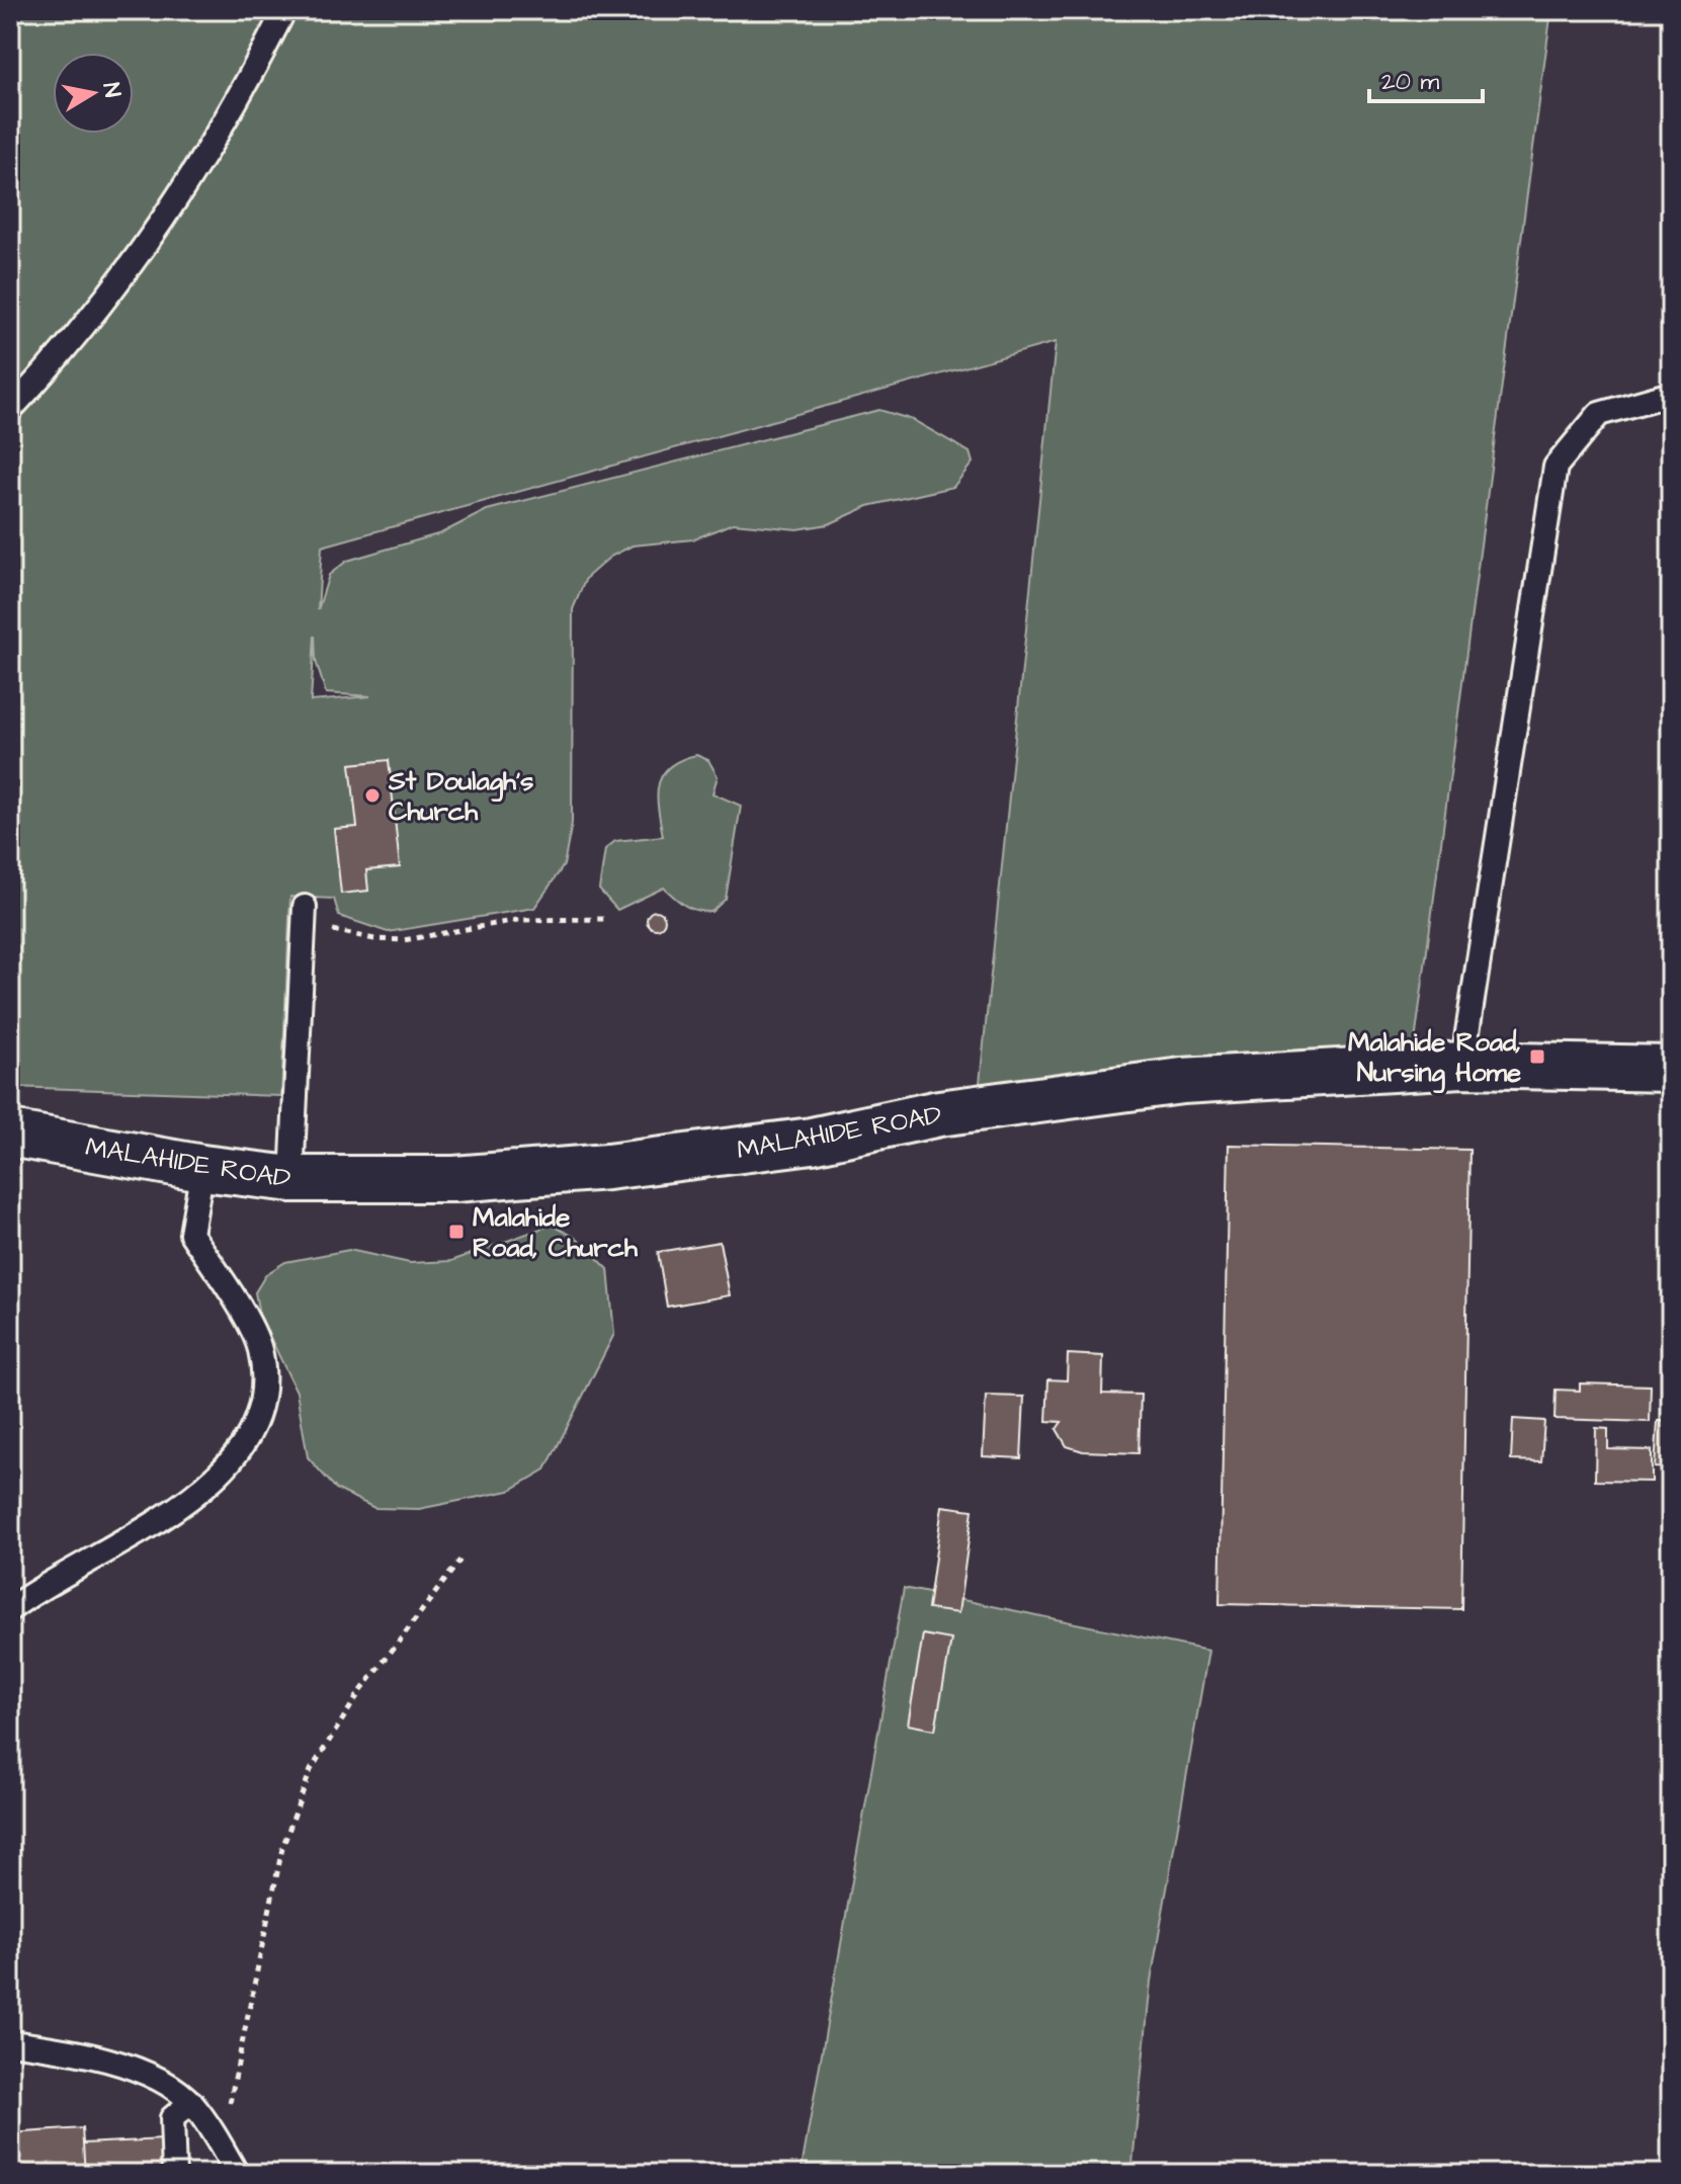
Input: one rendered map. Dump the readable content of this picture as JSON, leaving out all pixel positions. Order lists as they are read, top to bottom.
{
  "streets": {
    "main road": ["MALAHIDE ROAD"]
  },
  "places": {
    "other": ["St Doulagh's Church"],
    "transit": ["Malahide Road, Nursing Home", "Malahide Road, Church"]
  },
  "scale_bar": "20 m",
  "north": "right"
}
